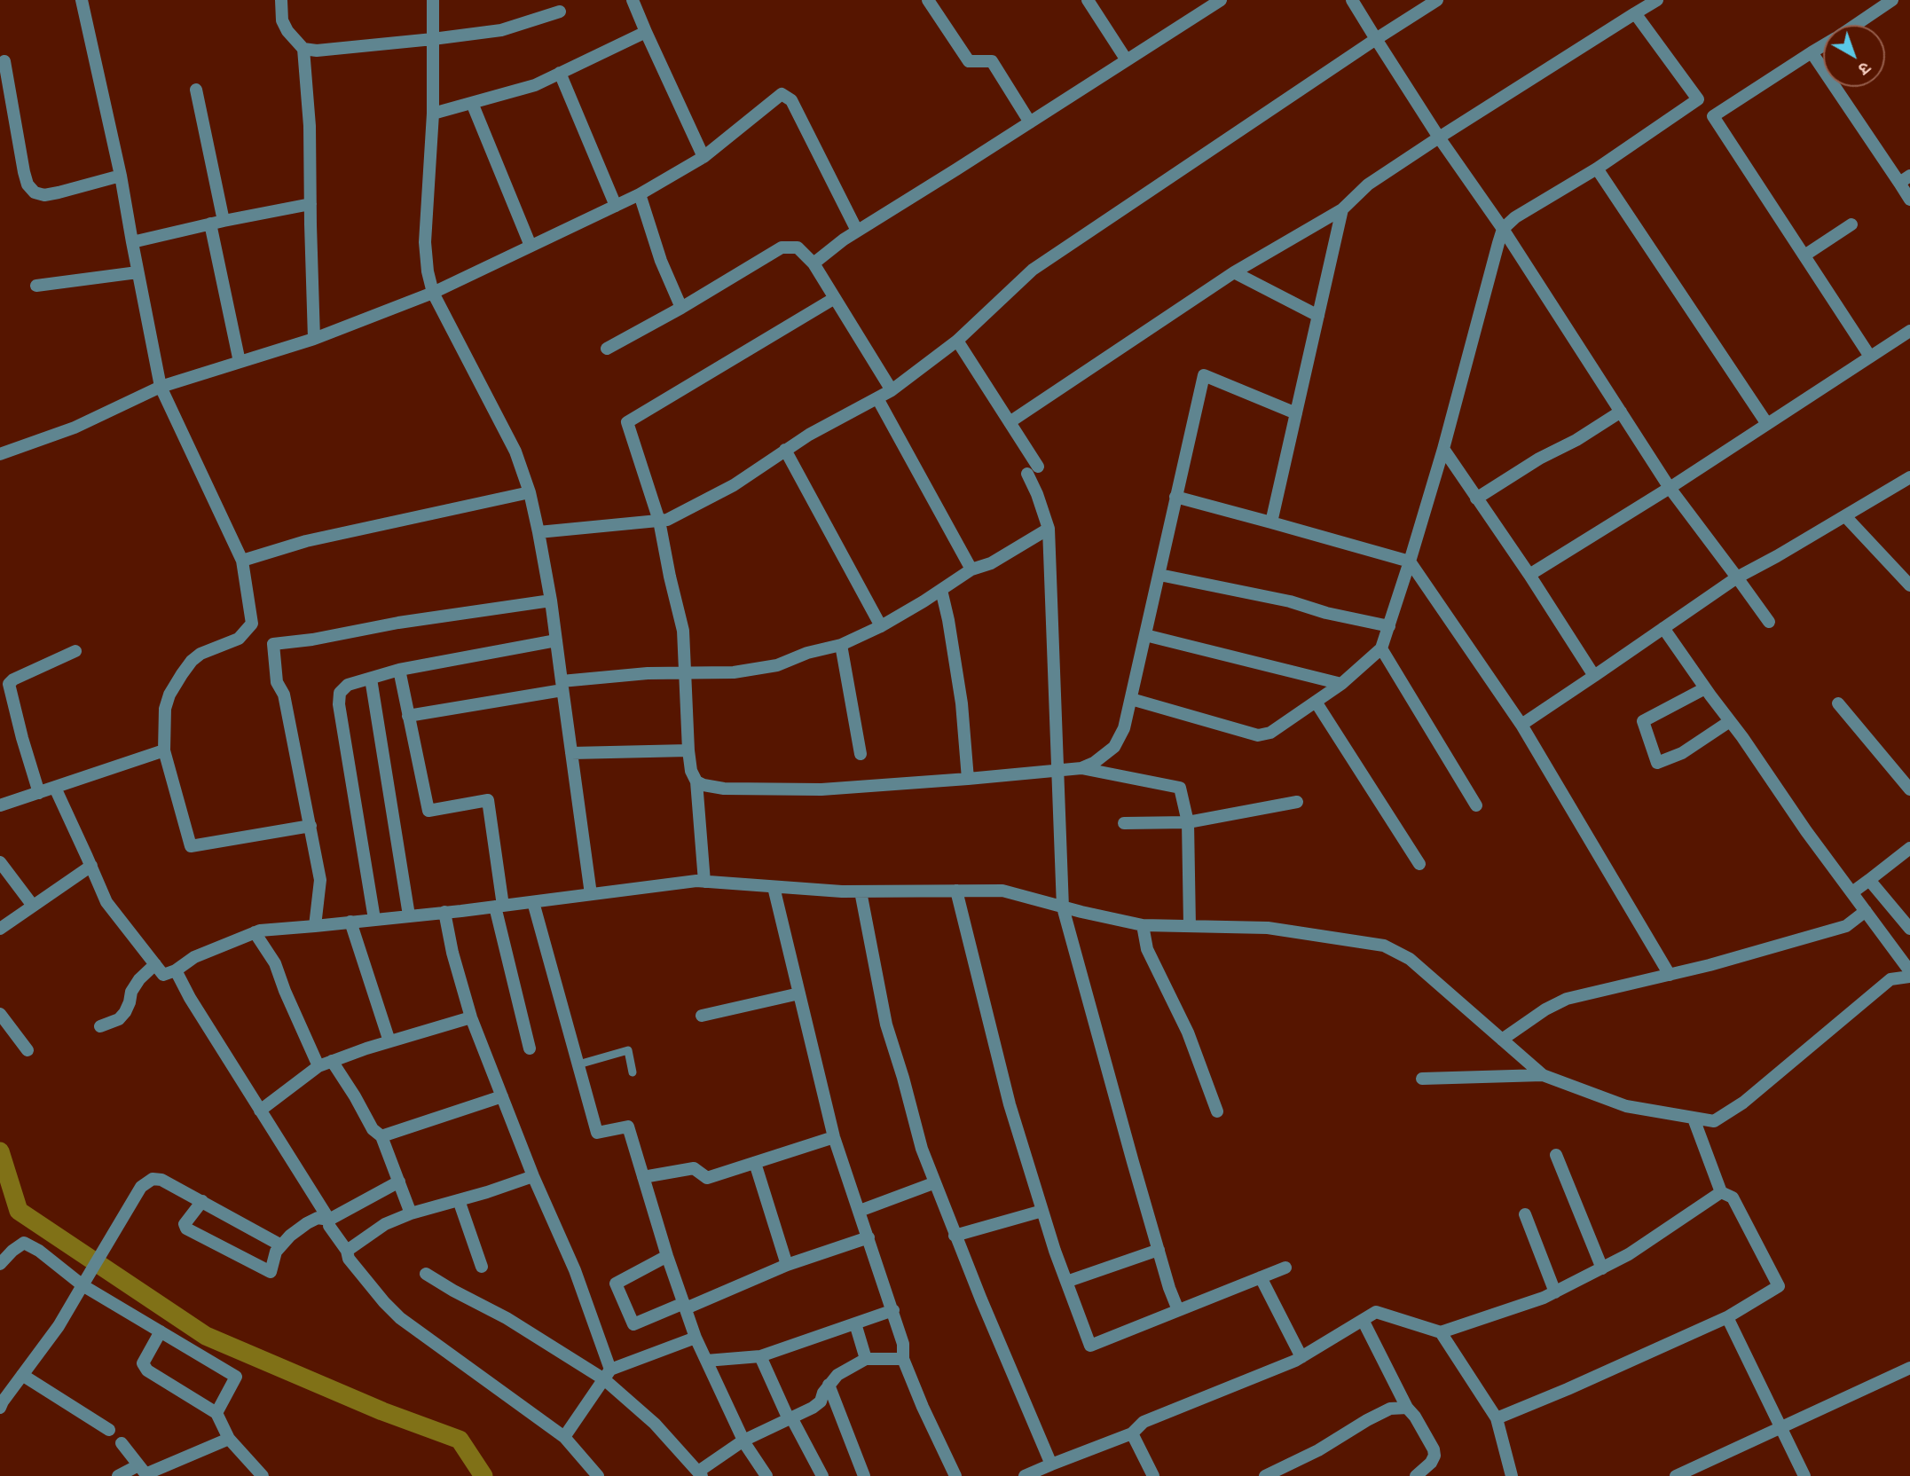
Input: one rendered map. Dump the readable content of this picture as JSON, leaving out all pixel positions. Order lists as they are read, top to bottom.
{
  "north": "bottom right"
}
